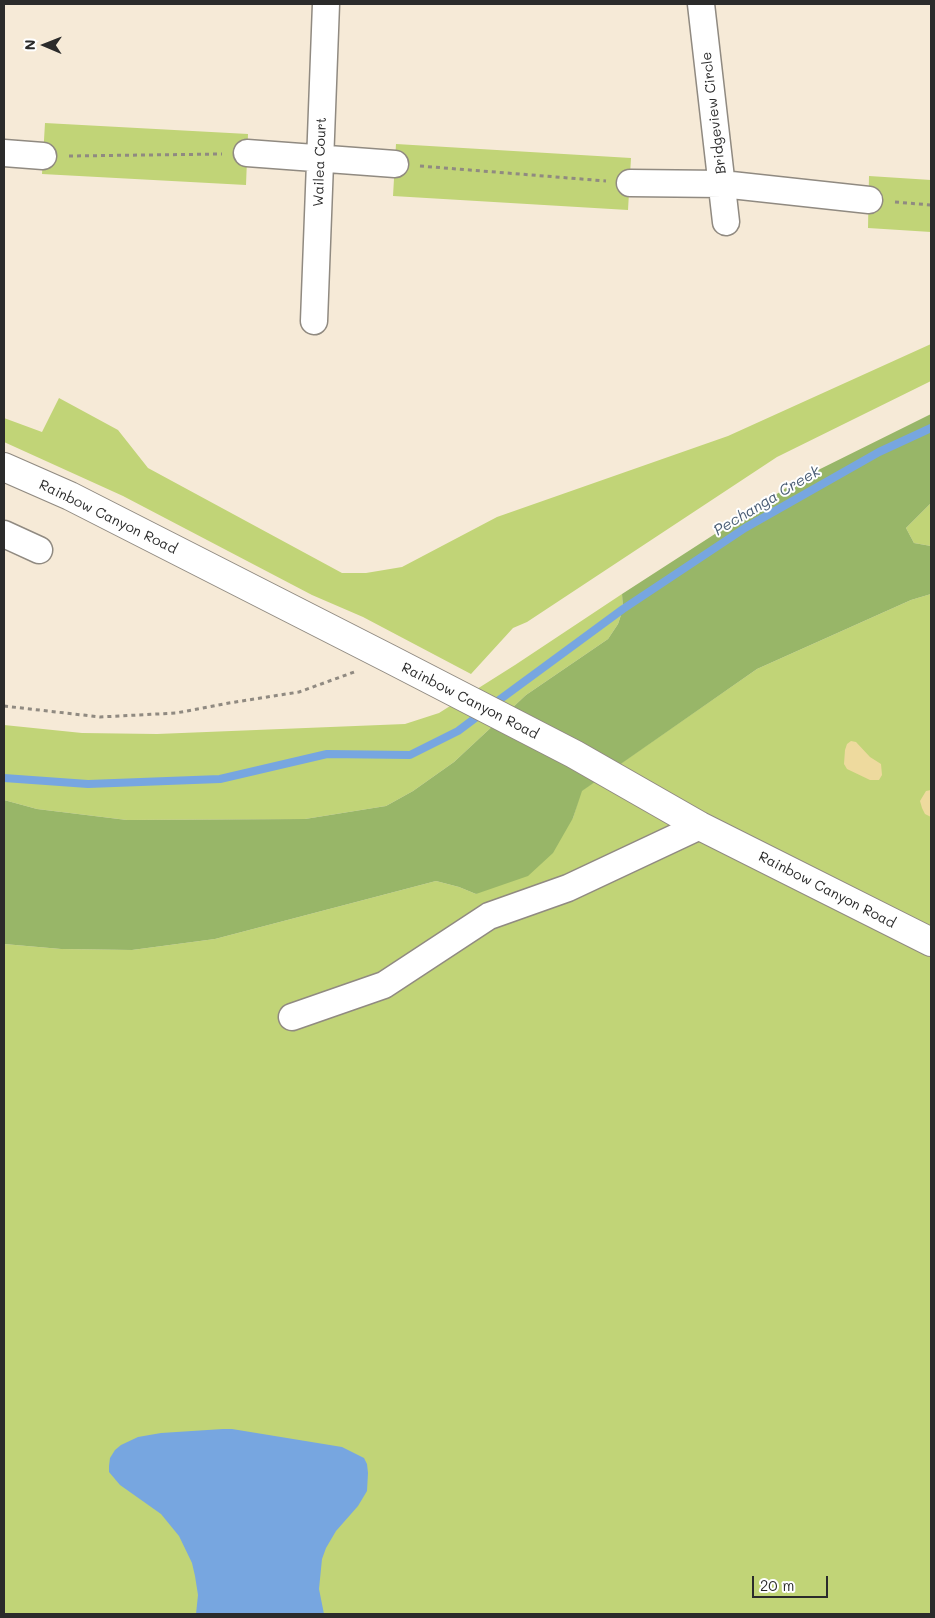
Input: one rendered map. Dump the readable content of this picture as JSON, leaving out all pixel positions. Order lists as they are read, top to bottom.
{
  "streets": {
    "main road": ["Rainbow Canyon Road"],
    "street": ["Bridgeview Circle", "Wailea Court"]
  },
  "water": ["Pechanga Creek"],
  "scale_bar": "20 m",
  "north": "left"
}
